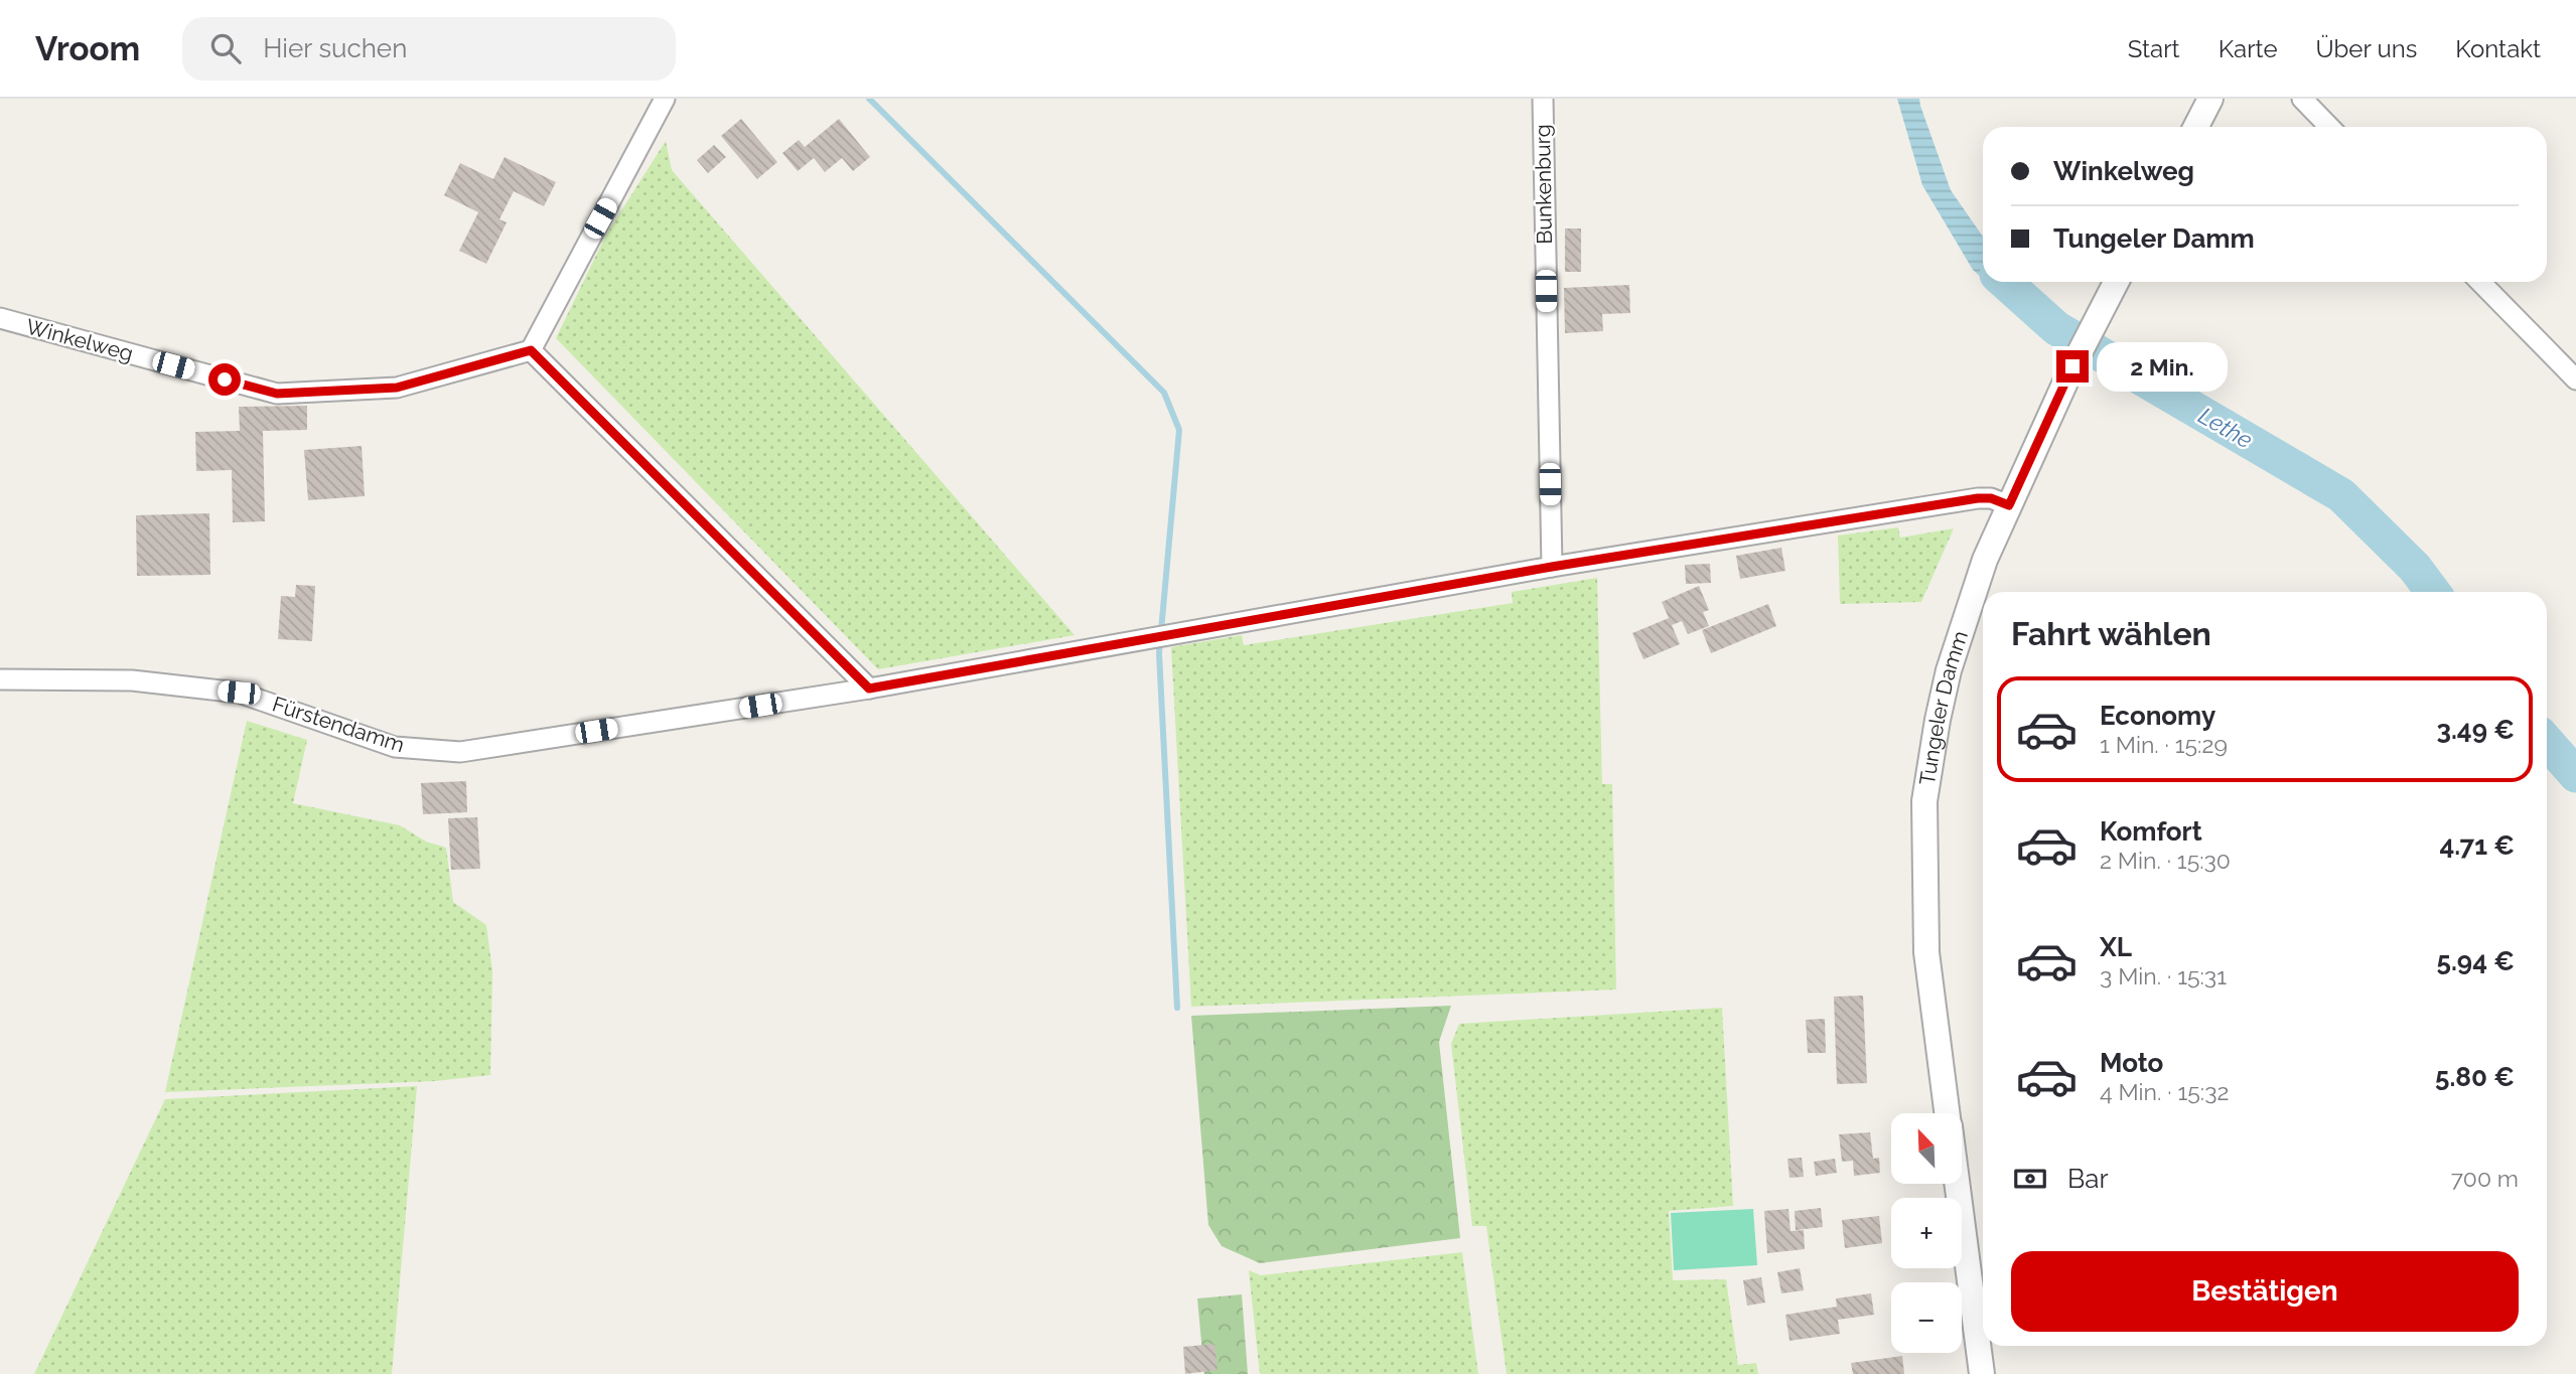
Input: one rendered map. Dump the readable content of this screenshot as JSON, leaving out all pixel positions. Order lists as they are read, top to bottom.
{
  "streets": {
    "street": [
      "Bunkenburg",
      "Winkelweg",
      "Tungeler Damm",
      "Fürstendamm"
    ]
  },
  "crossings": [
    ["Bunkenburg", "Fürstendamm"],
    ["Tungeler Damm", "Fürstendamm"]
  ],
  "water": ["Lethe"],
  "north": "top left",
  "page": {
    "header": "Vroom",
    "search": "Hier suchen",
    "nav": [
      "Start",
      "Karte",
      "Über uns",
      "Kontakt"
    ],
    "banner": ["Winkelweg", "Tungeler Damm"],
    "bubble": "2 Min.",
    "heading": "Fahrt wählen",
    "list": [
      {
        "name": "Economy",
        "note": "1 Min. · 15:29",
        "value": "3.49 €"
      },
      {
        "name": "Komfort",
        "note": "2 Min. · 15:30",
        "value": "4.71 €"
      },
      {
        "name": "XL",
        "note": "3 Min. · 15:31",
        "value": "5.94 €"
      },
      {
        "name": "Moto",
        "note": "4 Min. · 15:32",
        "value": "5.80 €"
      }
    ],
    "map_buttons": ["+", "−"],
    "pay": ["Bar", "700 m"],
    "buttons": "Bestätigen"
  }
}
